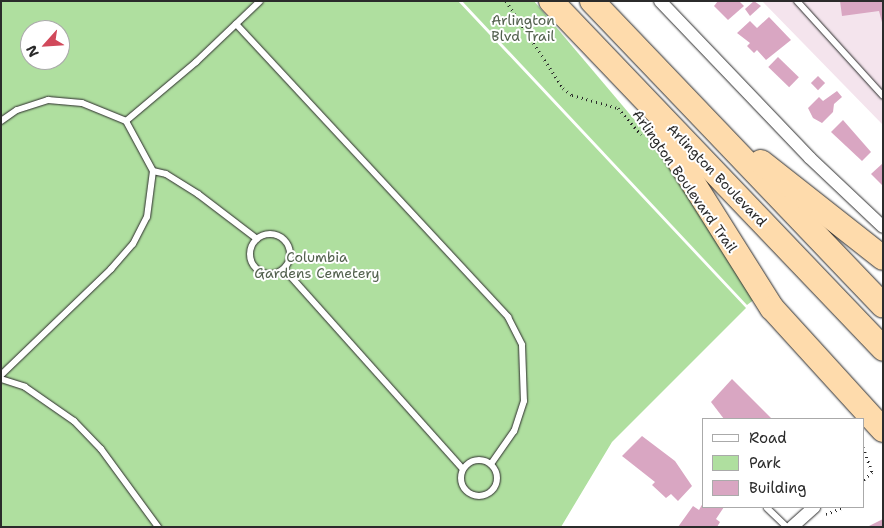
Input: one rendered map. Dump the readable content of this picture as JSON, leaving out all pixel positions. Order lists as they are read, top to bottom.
{
  "streets": {
    "highway": ["Arlington Boulevard"],
    "path": ["Arlington Boulevard Trail"]
  },
  "parks": ["Arlington Blvd Trail", "Columbia Gardens Cemetery"],
  "legend": ["Road", "Park", "Building"],
  "north": "bottom left"
}
